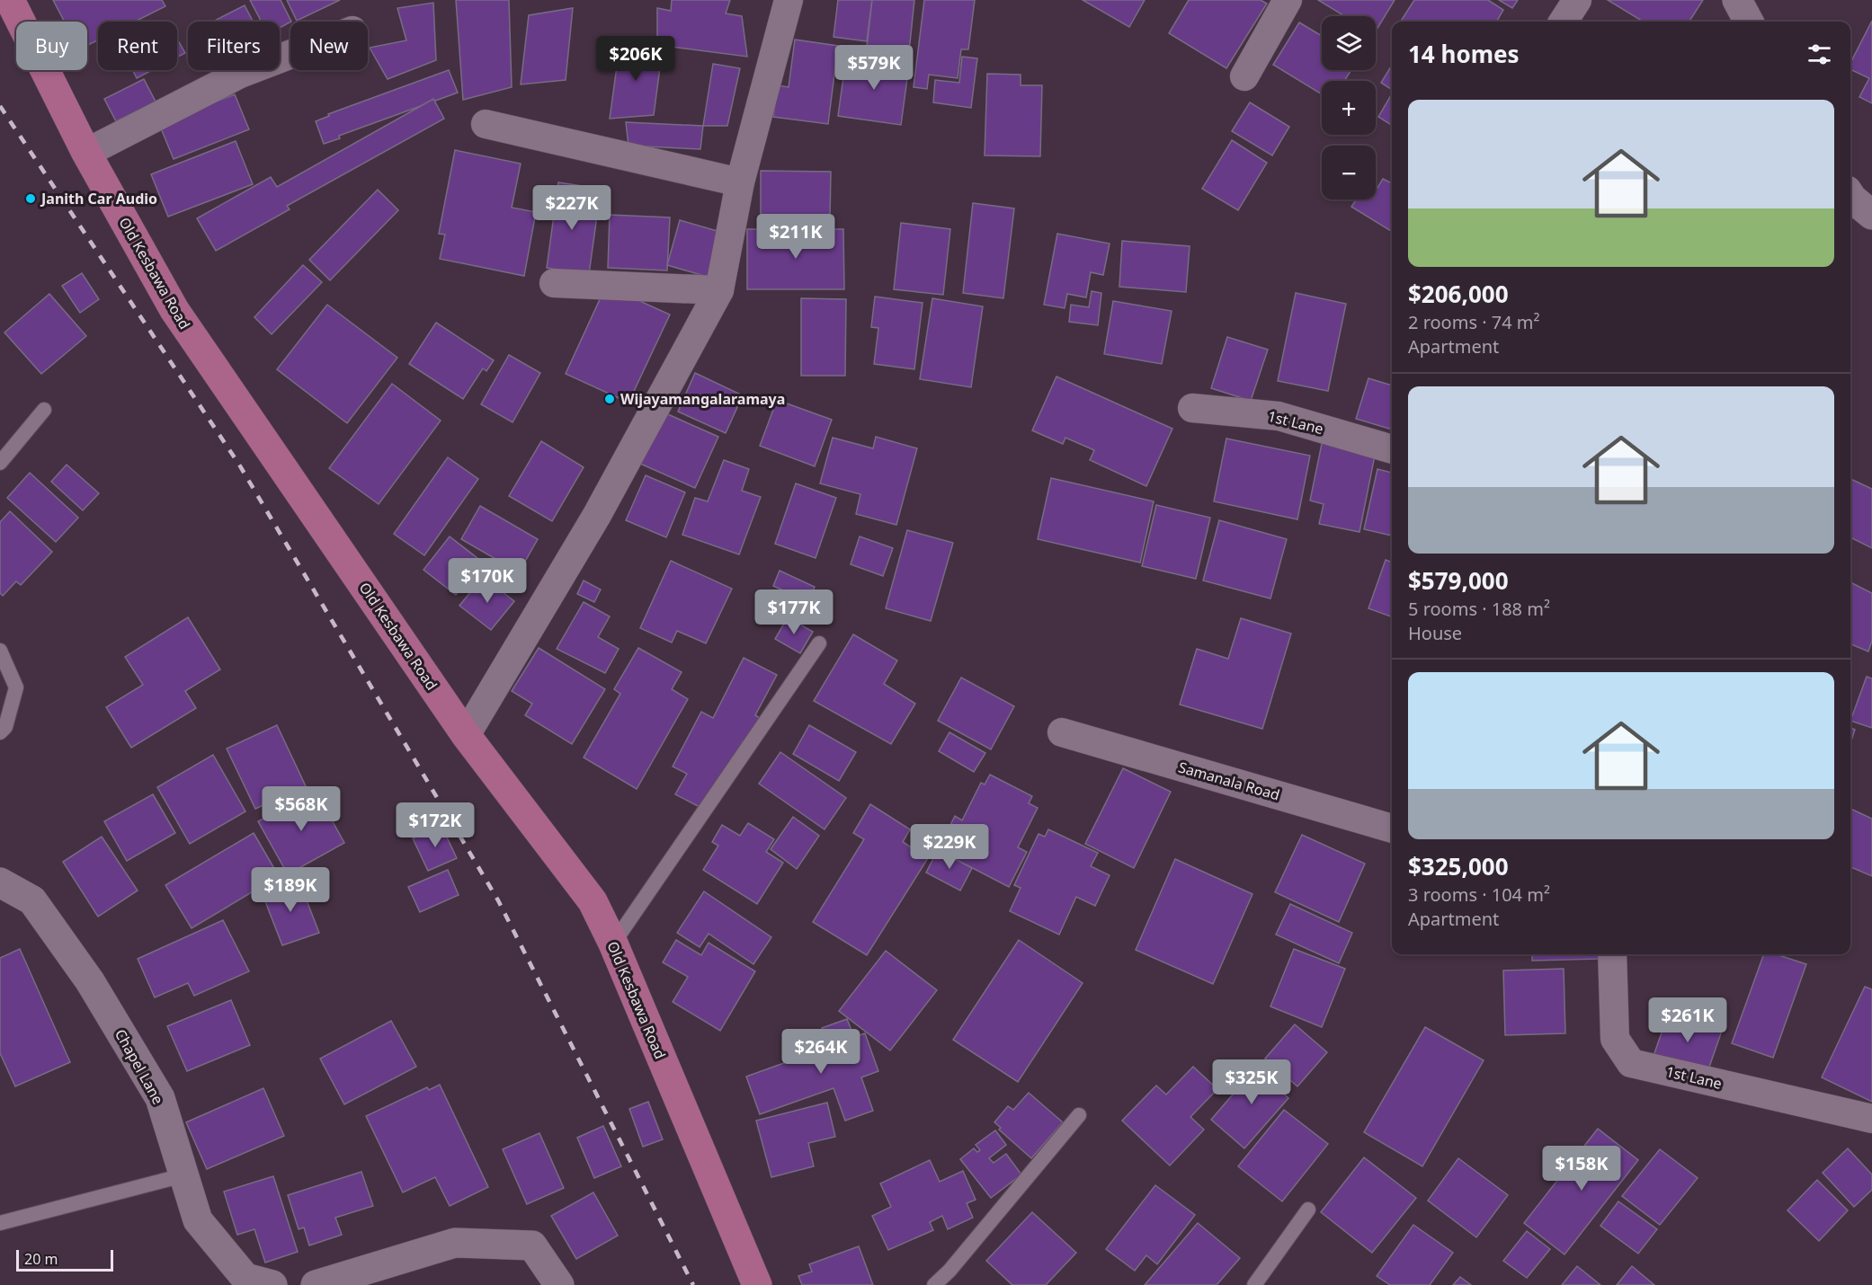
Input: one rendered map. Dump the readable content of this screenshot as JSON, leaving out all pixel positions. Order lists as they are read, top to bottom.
{
  "streets": {
    "main road": ["Old Kesbawa Road"],
    "street": ["1st Lane", "Samanala Road", "Chapel Lane"]
  },
  "places": ["Janith Car Audio", "Wijayamangalaramaya"],
  "scale_bar": "20 m",
  "page": {
    "map_buttons": ["+", "−"],
    "chip": [
      "Buy",
      "Rent",
      "Filters",
      "New"
    ],
    "heading": "14 homes",
    "price": [
      "$206K",
      "$579K",
      "$227K",
      "$211K",
      "$170K",
      "$177K",
      "$568K",
      "$172K",
      "$229K",
      "$189K",
      "$261K",
      "$264K",
      "$325K",
      "$158K"
    ],
    "list": [
      {
        "name": "$206,000",
        "note": "2 rooms · 74 m² · Apartment"
      },
      {
        "name": "$579,000",
        "note": "5 rooms · 188 m² · House"
      },
      {
        "name": "$325,000",
        "note": "3 rooms · 104 m² · Apartment"
      }
    ],
    "scale": "20 m"
  }
}
